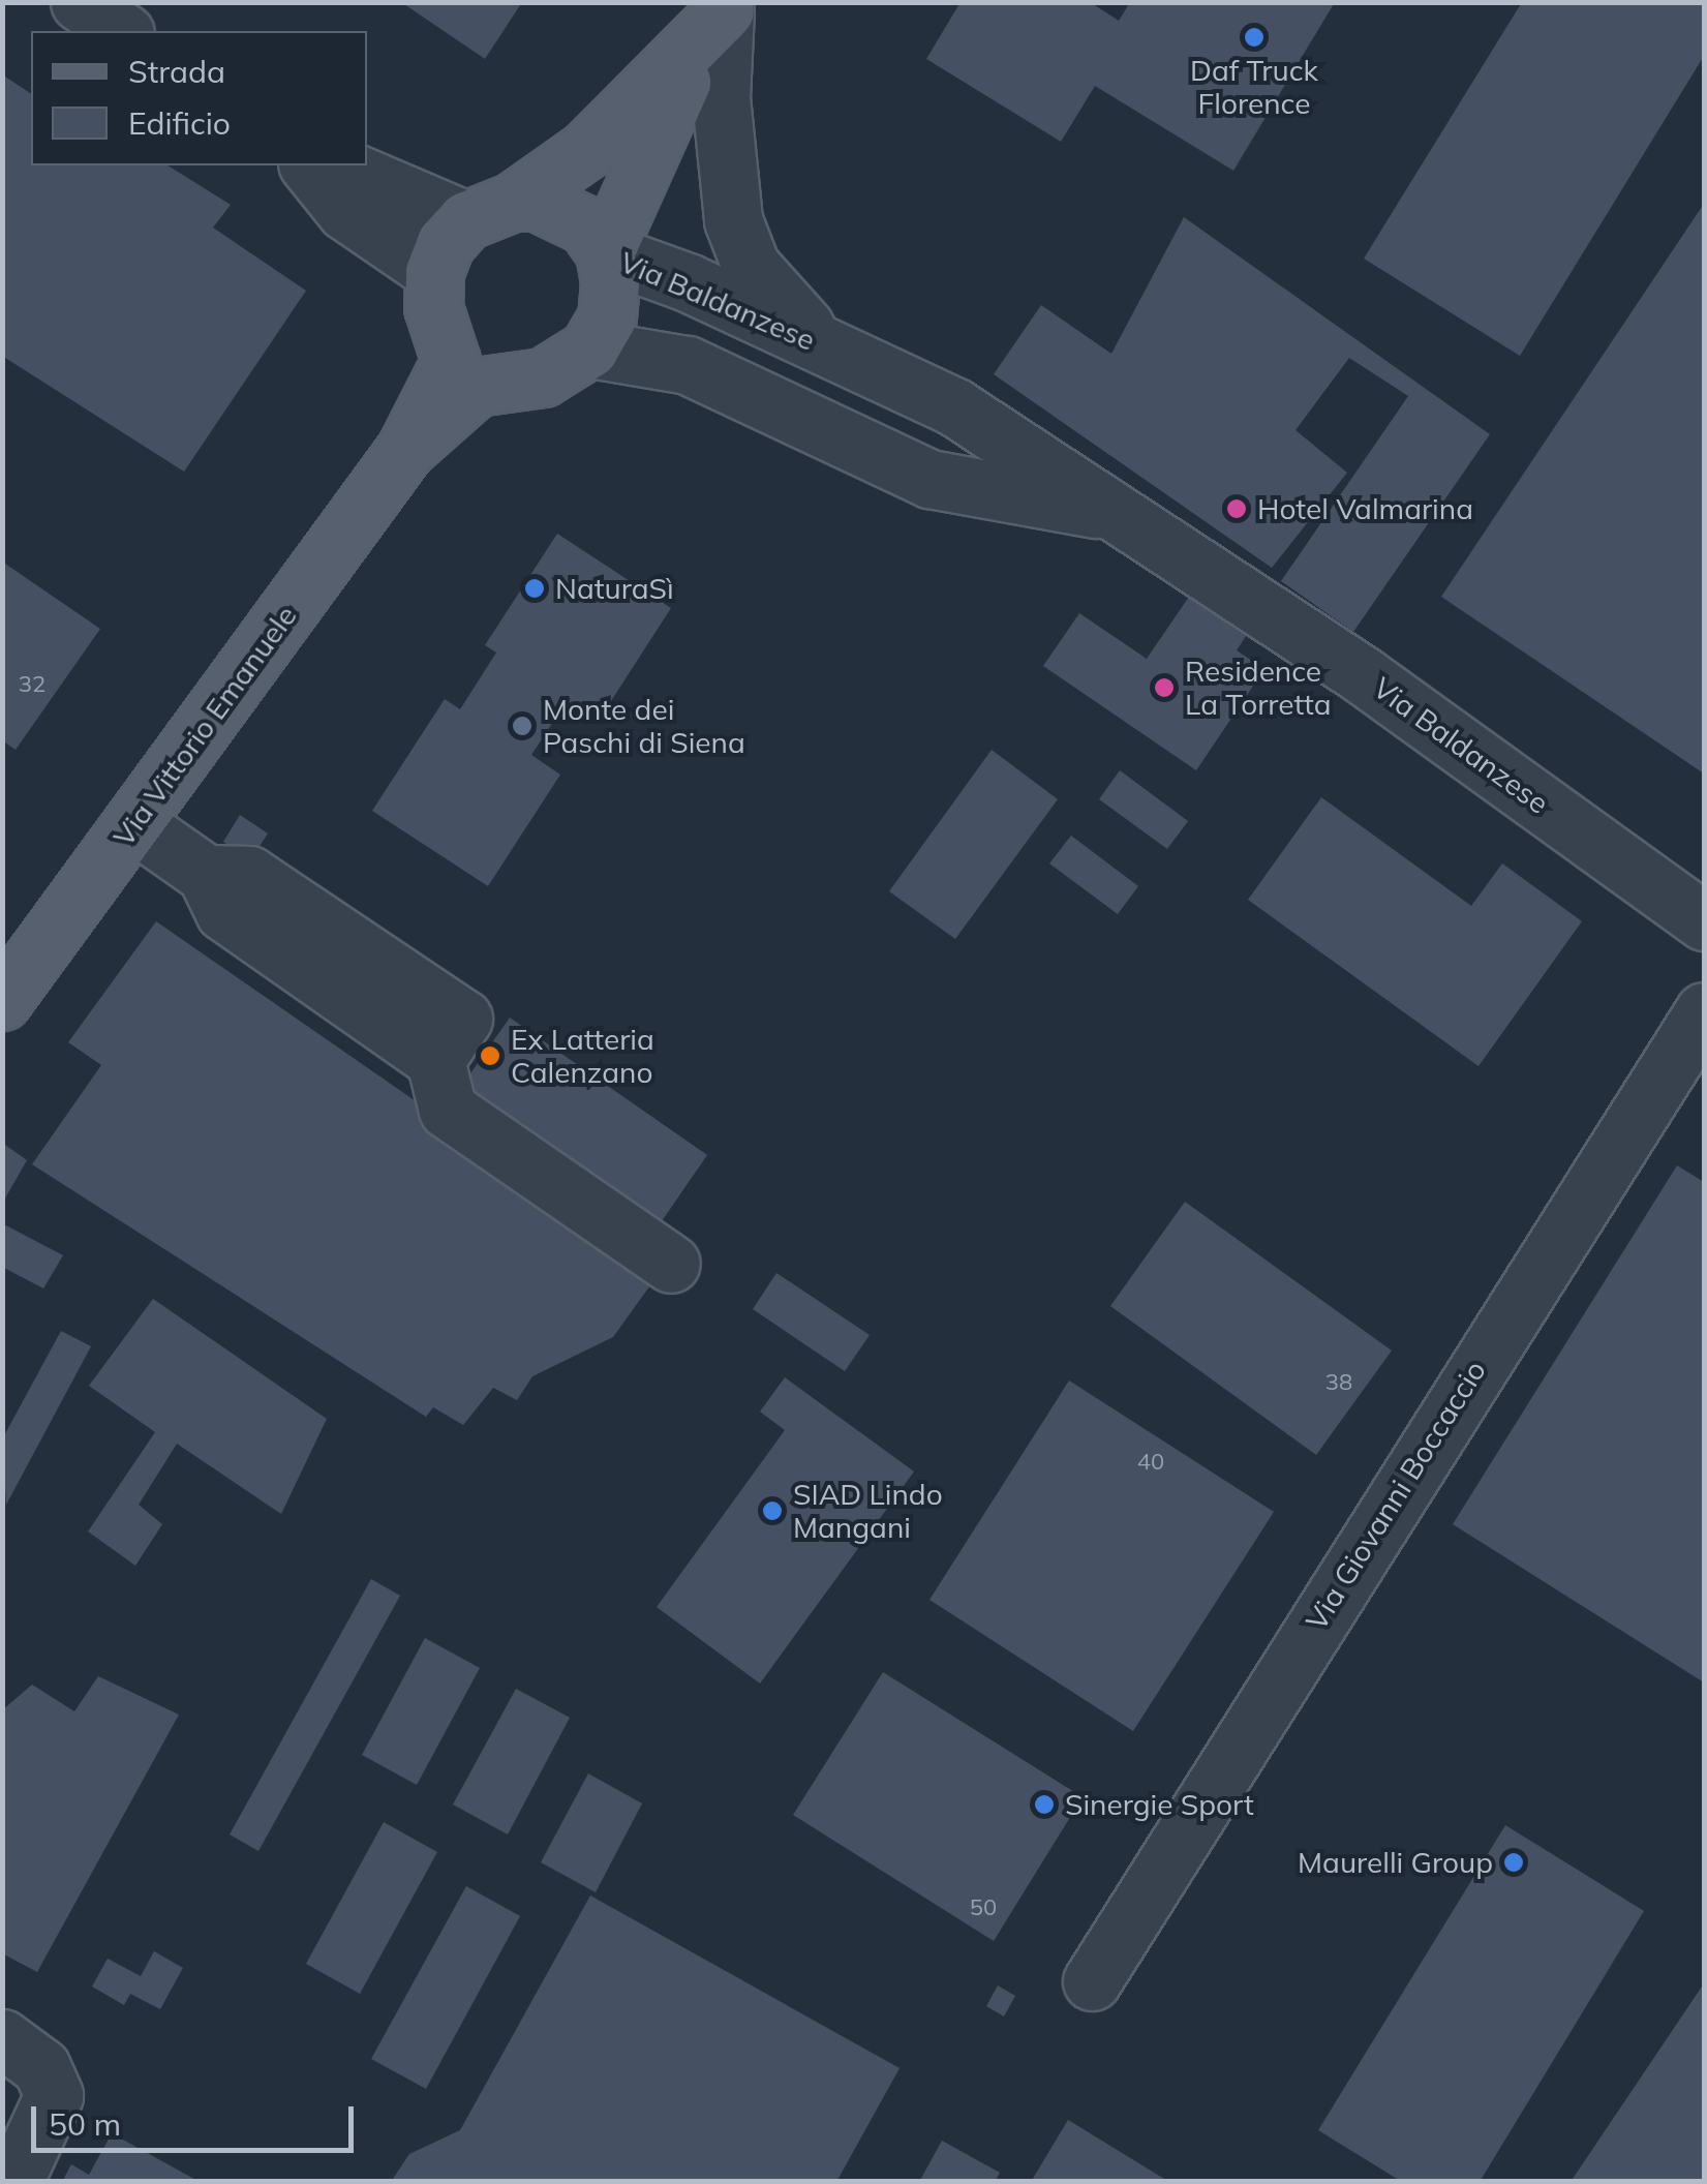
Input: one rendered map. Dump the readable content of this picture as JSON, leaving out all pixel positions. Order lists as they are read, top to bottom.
{
  "streets": {
    "main road": ["Via Vittorio Emanuele"],
    "street": ["Via Baldanzese", "Via Giovanni Boccaccio"]
  },
  "crossings": [
    ["Via Baldanzese", "Via Vittorio Emanuele"]
  ],
  "places": [
    "Daf Truck Florence",
    "Hotel Valmarina",
    "NaturaSì",
    "Residence La Torretta",
    "Monte dei Paschi di Siena",
    "Ex Latteria Calenzano",
    "SIAD Lindo Mangani",
    "Sinergie Sport",
    "Maurelli Group"
  ],
  "house_numbers": [
    "32",
    "38",
    "40",
    "50"
  ],
  "legend": ["Strada", "Edificio"],
  "scale_bar": "50 m"
}
